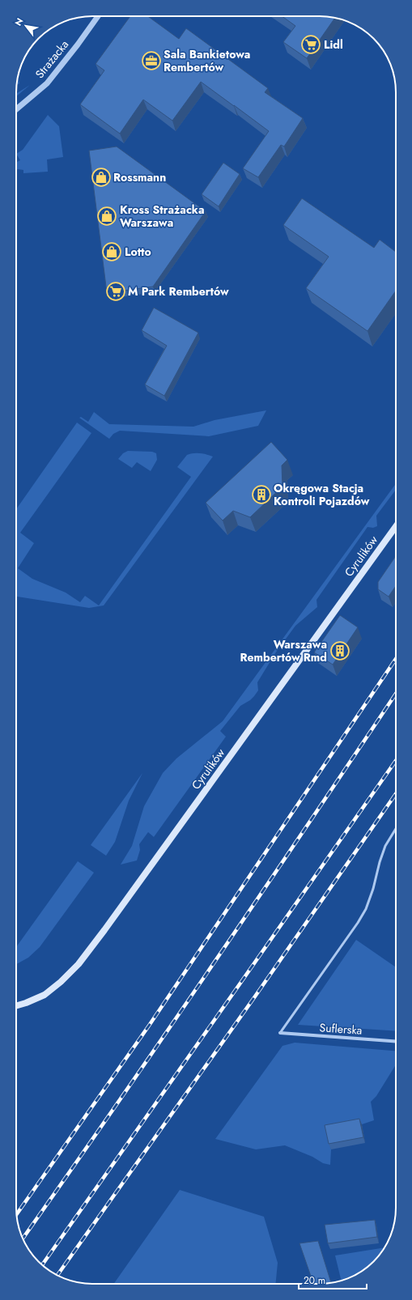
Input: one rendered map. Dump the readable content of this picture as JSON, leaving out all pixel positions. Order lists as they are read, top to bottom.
{
  "streets": {
    "main road": ["Cyrulików"],
    "street": ["Strażacka", "Suflerska"]
  },
  "places": {
    "supermarket": ["Lidl", "M Park Rembertów"],
    "office": ["Sala Bankietowa Rembertów"],
    "shop": ["Rossmann", "Kross Strażacka Warszawa", "Lotto"],
    "building": ["Okręgowa Stacja Kontroli Pojazdów", "Warszawa Rembertów Rmd"]
  },
  "scale_bar": "20 m",
  "north": "top left"
}
